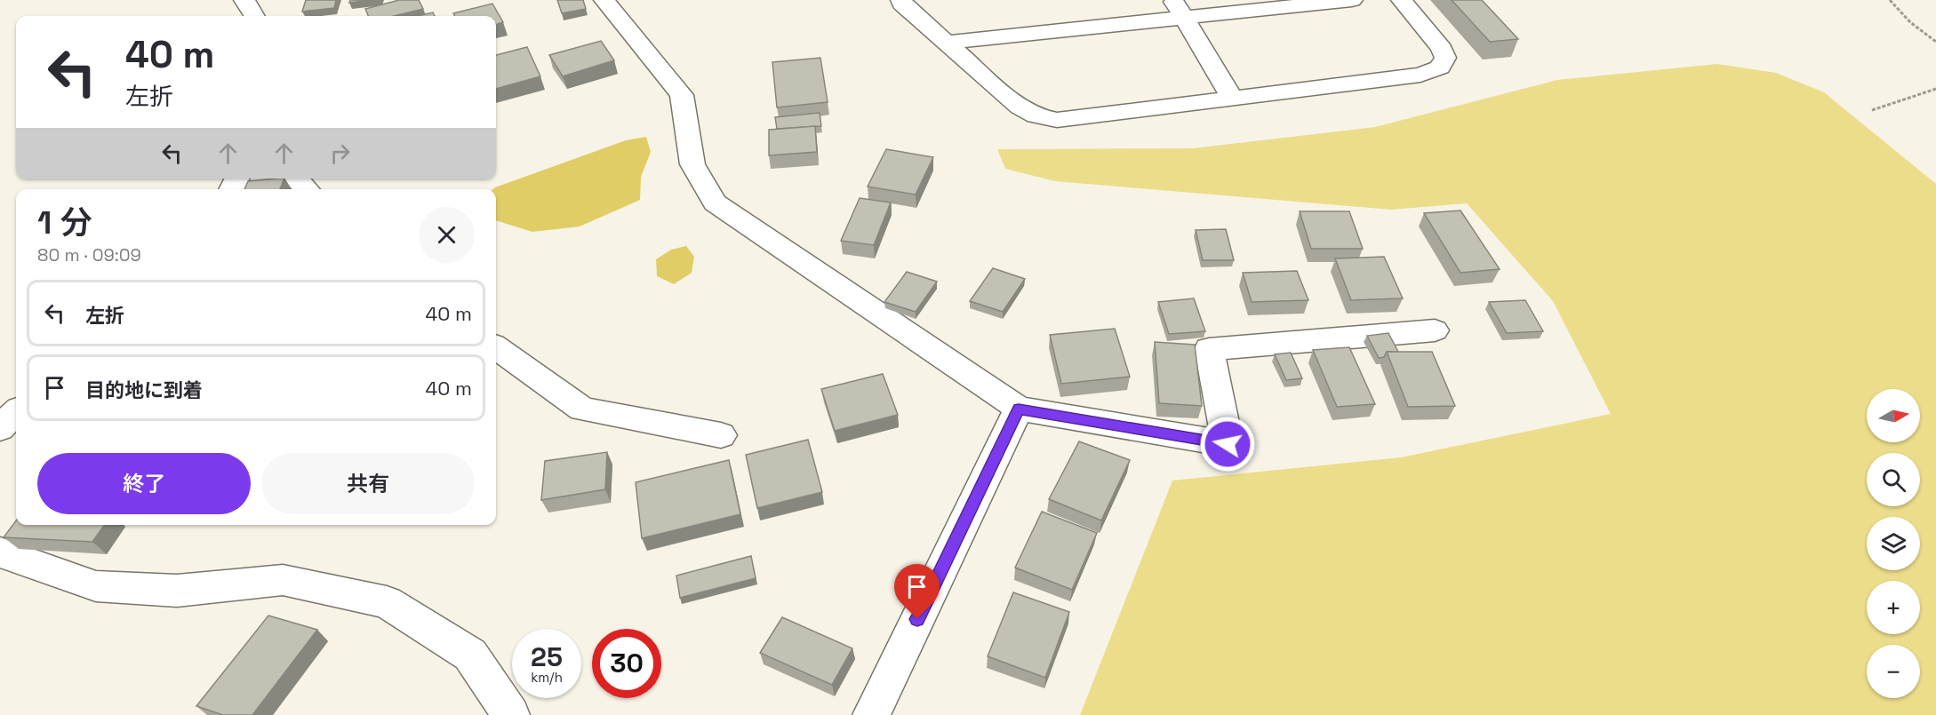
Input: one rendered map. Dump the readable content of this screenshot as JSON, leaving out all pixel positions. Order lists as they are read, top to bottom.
{
  "north": "right",
  "page": {
    "turn": ["40 m", "左折"],
    "heading": ["1 分", "80 m · 09:09"],
    "list": [
      {
        "name": "左折",
        "value": "40 m"
      },
      {
        "name": "目的地に到着",
        "value": "40 m"
      }
    ],
    "map_buttons": ["+", "−"],
    "buttons": ["終了", "共有"],
    "speed": "25 km/h",
    "limit": "30"
  }
}
